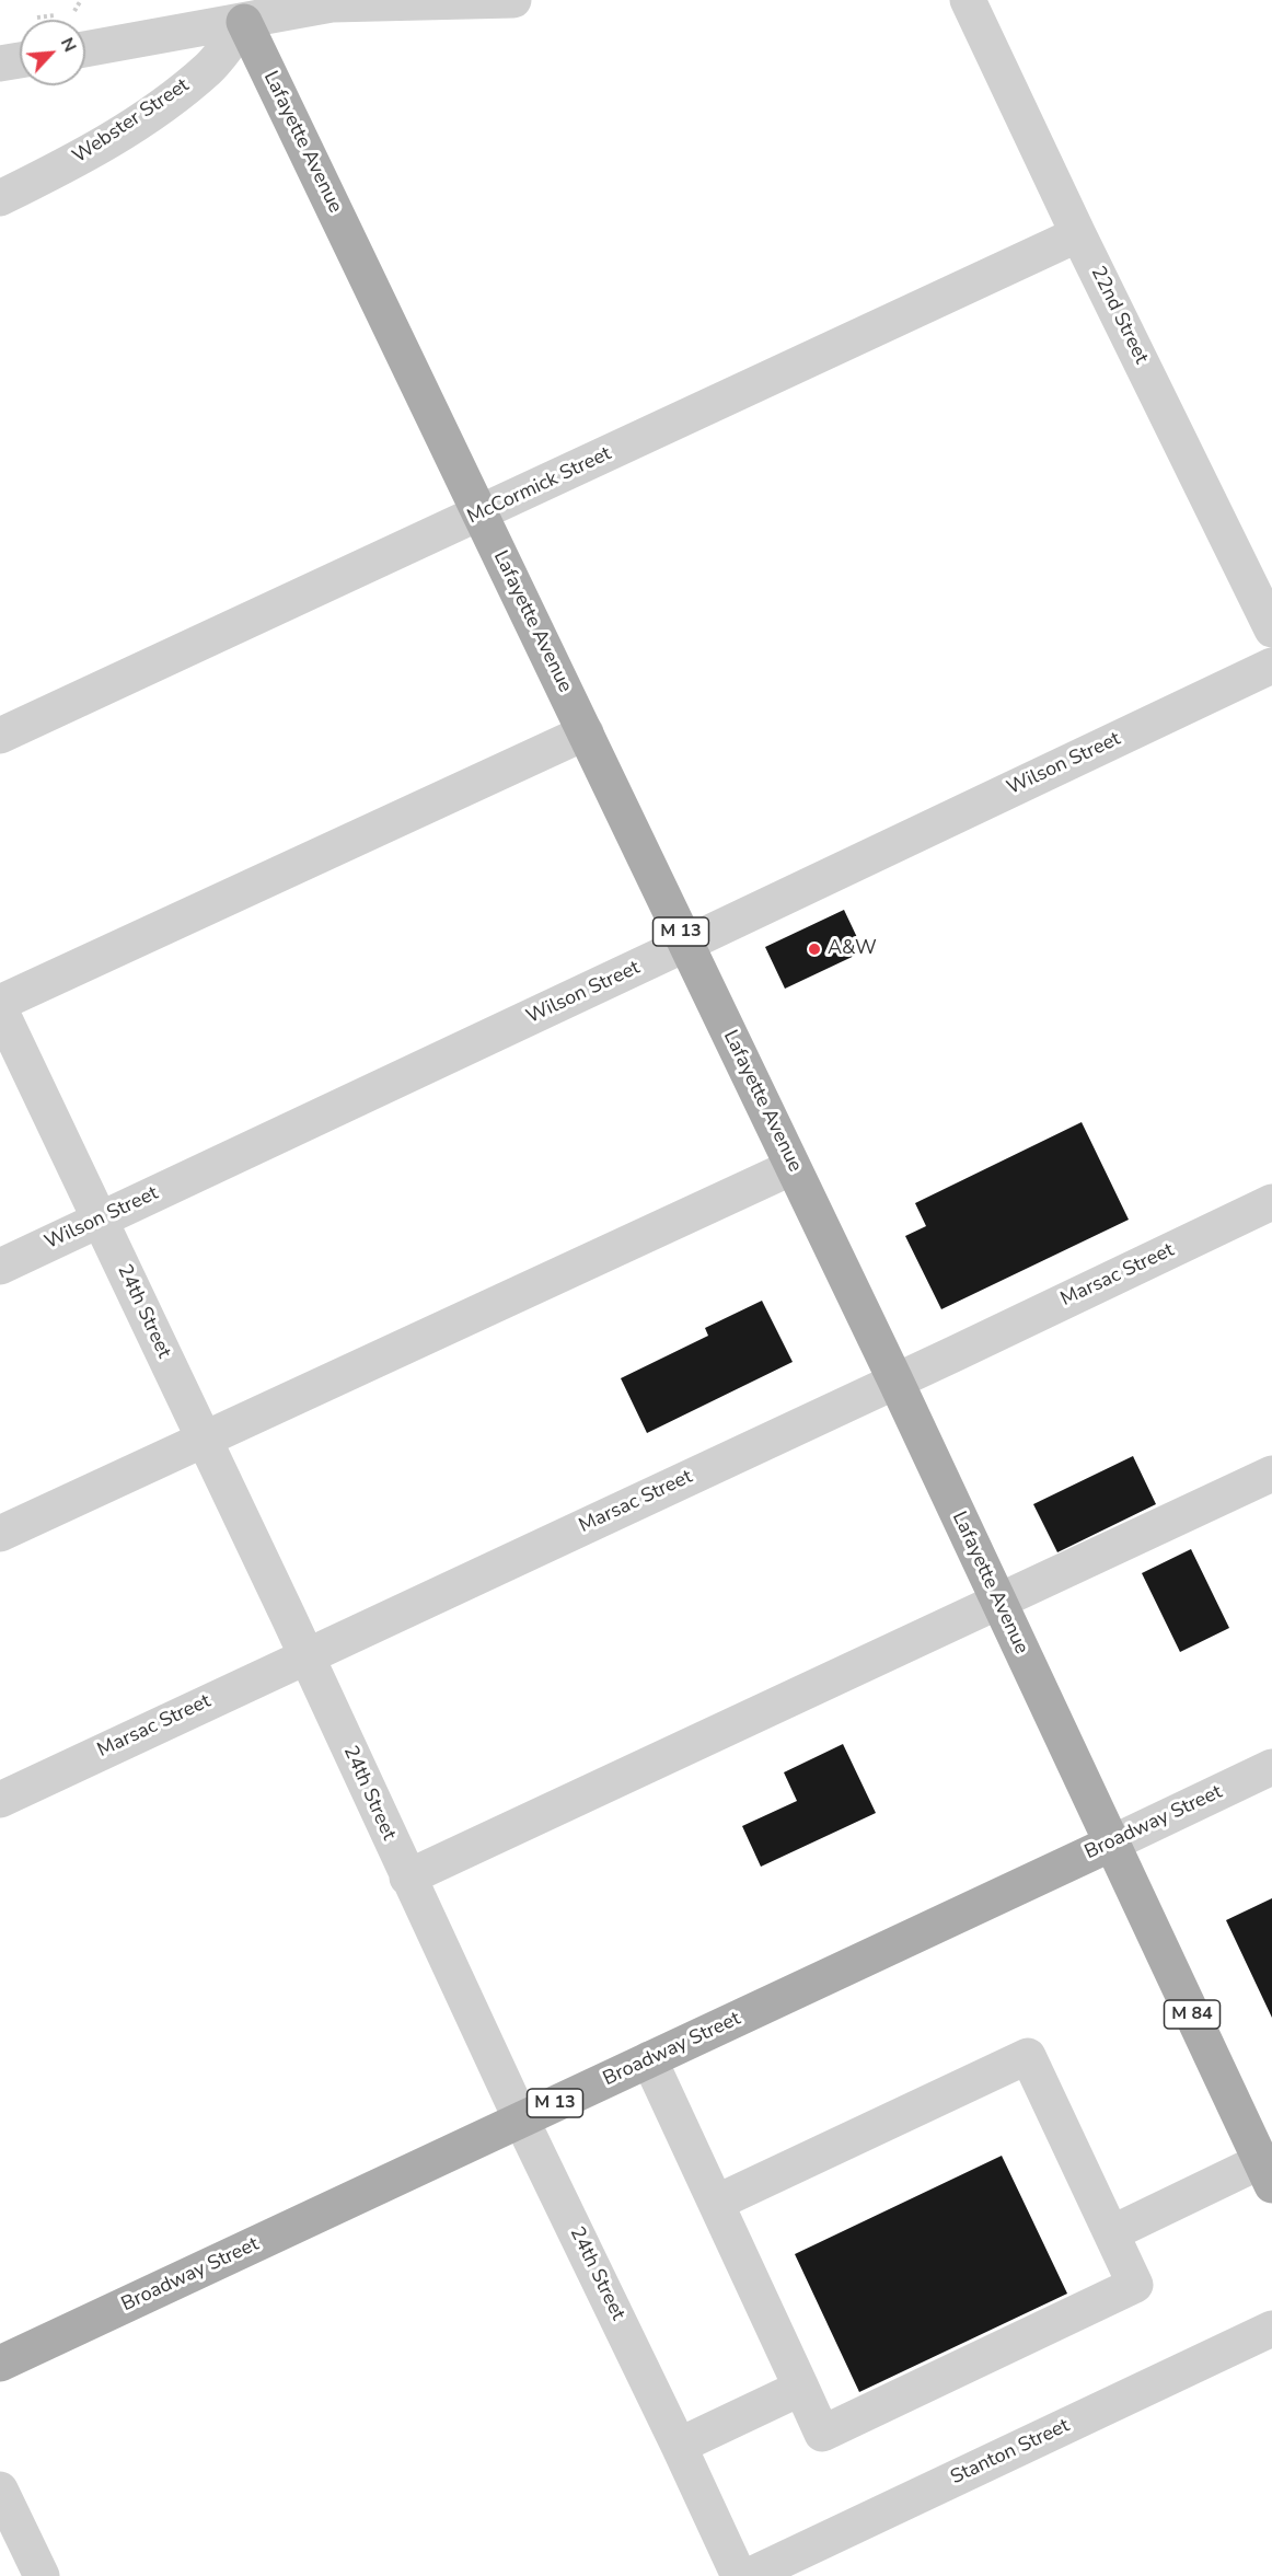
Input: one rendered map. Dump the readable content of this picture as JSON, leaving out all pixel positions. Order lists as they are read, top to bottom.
{
  "streets": {
    "main road": [
      "Lafayette Avenue",
      "M 13",
      "Broadway Street",
      "M 84"
    ],
    "street": [
      "Webster Street",
      "22nd Street",
      "McCormick Street",
      "Wilson Street",
      "Marsac Street",
      "24th Street",
      "Stanton Street"
    ]
  },
  "crossings": [
    ["Webster Street", "Lafayette Avenue"],
    ["Lafayette Avenue", "McCormick Street"],
    ["Lafayette Avenue", "Wilson Street"],
    ["Lafayette Avenue", "Marsac Street"],
    ["Lafayette Avenue", "Broadway Street"],
    ["22nd Street", "McCormick Street"],
    ["Wilson Street", "24th Street"],
    ["Marsac Street", "24th Street"],
    ["24th Street", "Broadway Street"]
  ],
  "places": ["A&W"],
  "north": "top right"
}
